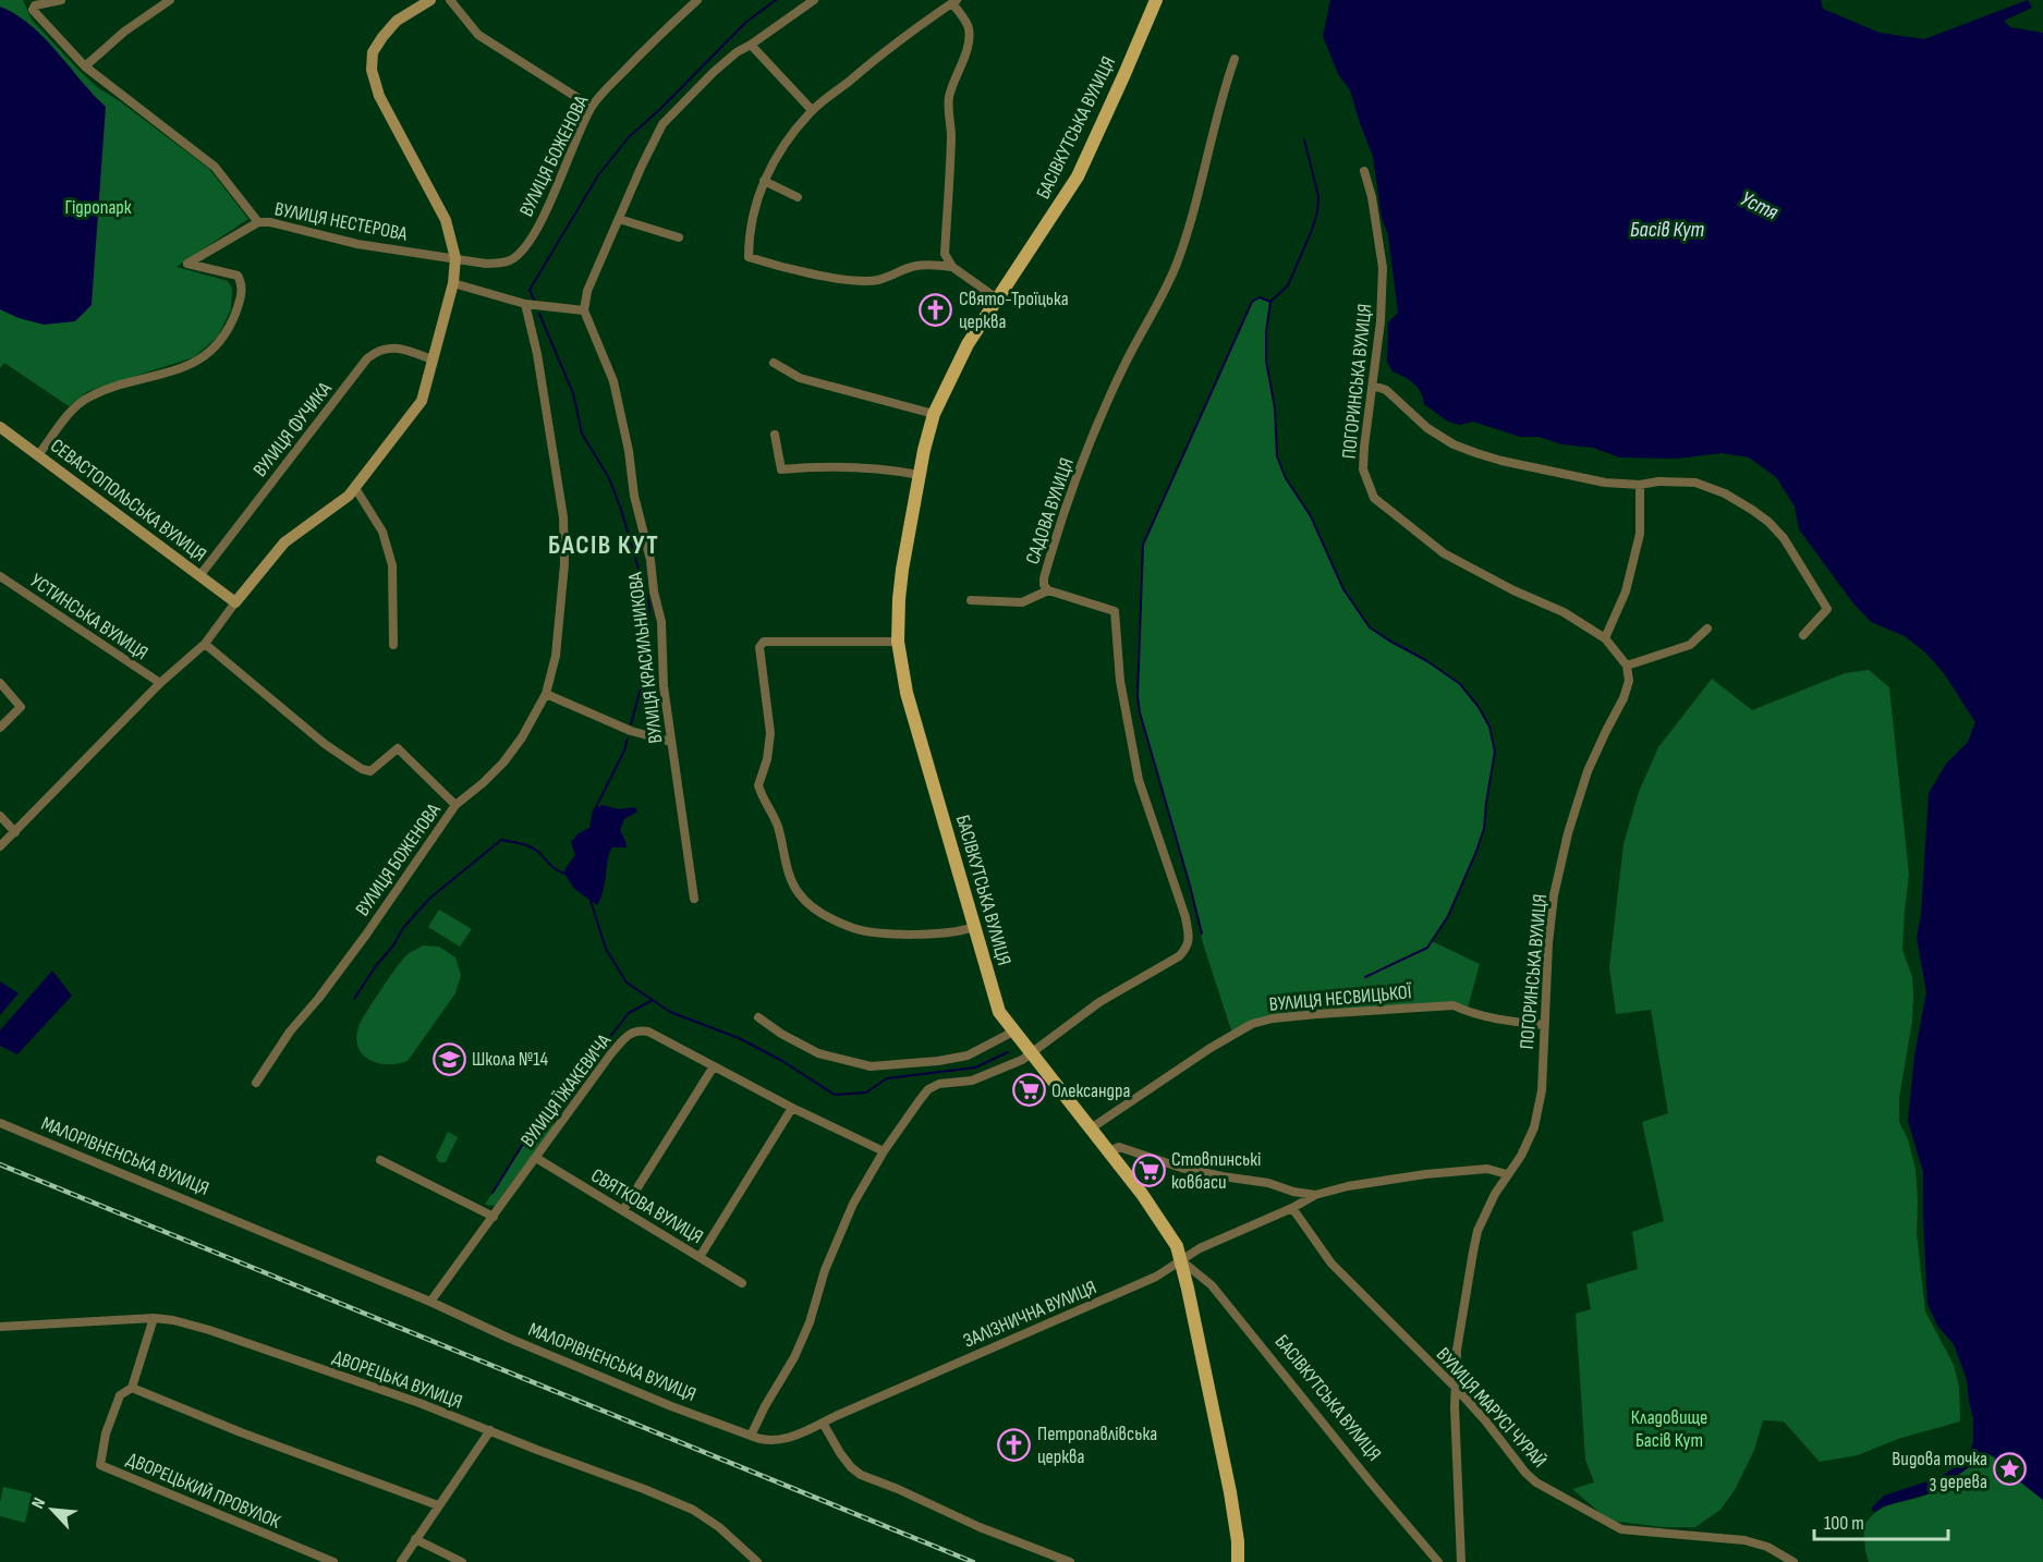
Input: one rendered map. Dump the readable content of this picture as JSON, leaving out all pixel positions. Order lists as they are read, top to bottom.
{
  "streets": {
    "main road": ["БАСІВКУТСЬКА ВУЛИЦЯ"],
    "street": [
      "ВУЛИЦЯ БОЖЕНОВА",
      "ВУЛИЦЯ НЕСТЕРОВА",
      "ПОГОРИНСЬКА ВУЛИЦЯ",
      "ВУЛИЦЯ ФУЧИКА",
      "СЕВАСТОПОЛЬСЬКА ВУЛИЦЯ",
      "САДОВА ВУЛИЦЯ",
      "УСТИНСЬКА ВУЛИЦЯ",
      "ВУЛИЦЯ КРАСИЛЬНИКОВА",
      "ВУЛИЦЯ НЕСВИЦЬКОЇ",
      "ВУЛИЦЯ ЇЖАКЕВИЧА",
      "МАЛОРІВНЕНСЬКА ВУЛИЦЯ",
      "СВЯТКОВА ВУЛИЦЯ",
      "ЗАЛІЗНИЧНА ВУЛИЦЯ",
      "ДВОРЕЦЬКА ВУЛИЦЯ",
      "ВУЛИЦЯ МАРУСІ ЧУРАЙ",
      "ДВОРЕЦЬКИЙ ПРОВУЛОК"
    ]
  },
  "crossings": [
    ["БАСІВКУТСЬКА ВУЛИЦЯ", "САДОВА ВУЛИЦЯ"],
    ["БАСІВКУТСЬКА ВУЛИЦЯ", "ВУЛИЦЯ НЕСВИЦЬКОЇ"],
    ["БАСІВКУТСЬКА ВУЛИЦЯ", "ЗАЛІЗНИЧНА ВУЛИЦЯ"],
    ["ВУЛИЦЯ БОЖЕНОВА", "ВУЛИЦЯ НЕСТЕРОВА"],
    ["ПОГОРИНСЬКА ВУЛИЦЯ", "ВУЛИЦЯ НЕСВИЦЬКОЇ"],
    ["ПОГОРИНСЬКА ВУЛИЦЯ", "ЗАЛІЗНИЧНА ВУЛИЦЯ"],
    ["ПОГОРИНСЬКА ВУЛИЦЯ", "ВУЛИЦЯ МАРУСІ ЧУРАЙ"],
    ["ВУЛИЦЯ ФУЧИКА", "СЕВАСТОПОЛЬСЬКА ВУЛИЦЯ"],
    ["ВУЛИЦЯ ЇЖАКЕВИЧА", "МАЛОРІВНЕНСЬКА ВУЛИЦЯ"],
    ["ВУЛИЦЯ ЇЖАКЕВИЧА", "СВЯТКОВА ВУЛИЦЯ"],
    ["МАЛОРІВНЕНСЬКА ВУЛИЦЯ", "ЗАЛІЗНИЧНА ВУЛИЦЯ"],
    ["ЗАЛІЗНИЧНА ВУЛИЦЯ", "ВУЛИЦЯ МАРУСІ ЧУРАЙ"],
    ["ДВОРЕЦЬКА ВУЛИЦЯ", "ДВОРЕЦЬКИЙ ПРОВУЛОК"]
  ],
  "districts": ["БАСІВ КУТ"],
  "water": ["Устя", "Басів Кут"],
  "parks": ["Гідропарк", "Кладовище Басів Кут"],
  "places": {
    "church": ["Свято-Троїцька церква", "Петропавлівська церква"],
    "school or university": ["Школа №14"],
    "supermarket": ["Олександра", "Стовпинські ковбаси"],
    "place": ["Видова точка з дерева"]
  },
  "scale_bar": "100 m",
  "north": "top left"
}
